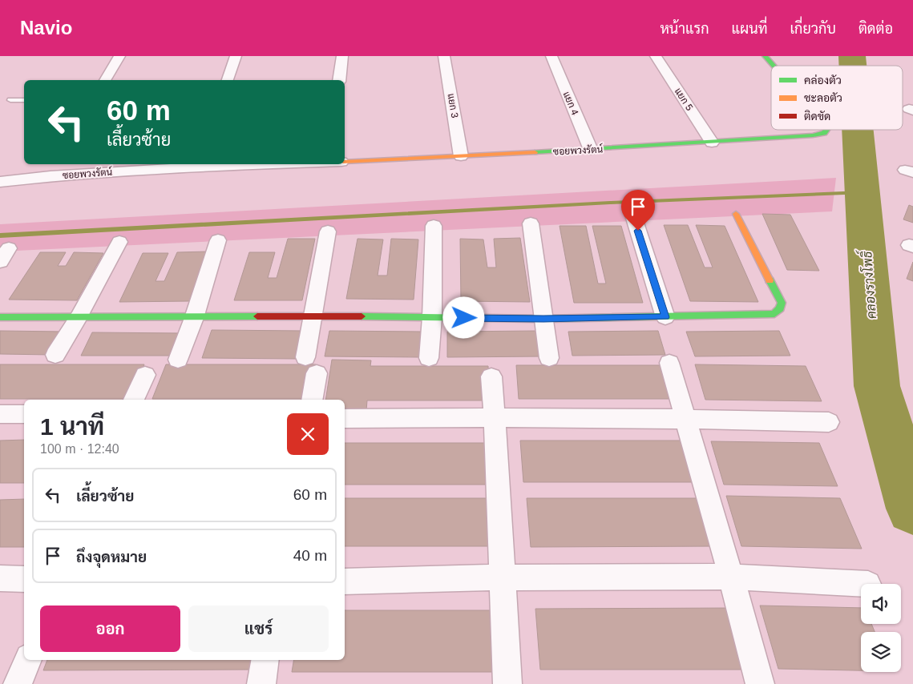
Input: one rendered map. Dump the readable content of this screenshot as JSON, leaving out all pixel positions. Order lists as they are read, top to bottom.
{
  "streets": {
    "street": [
      "แยก 5",
      "แยก 4",
      "แยก 3",
      "ซอยพวงรัตน์"
    ]
  },
  "crossings": [
    ["แยก 5", "ซอยพวงรัตน์"],
    ["แยก 4", "ซอยพวงรัตน์"],
    ["แยก 3", "ซอยพวงรัตน์"]
  ],
  "water": ["คลองรางโพธิ์"],
  "legend": ["คล่องตัว", "ชะลอตัว", "ติดขัด"],
  "page": {
    "header": "Navio",
    "nav": [
      "หน้าแรก",
      "แผนที่",
      "เกี่ยวกับ",
      "ติดต่อ"
    ],
    "turn": ["60 m", "เลี้ยวซ้าย"],
    "heading": ["1 นาที", "100 m · 12:40"],
    "list": [
      {
        "name": "เลี้ยวซ้าย",
        "value": "60 m"
      },
      {
        "name": "ถึงจุดหมาย",
        "value": "40 m"
      }
    ],
    "buttons": ["ออก", "แชร์"]
  }
}
